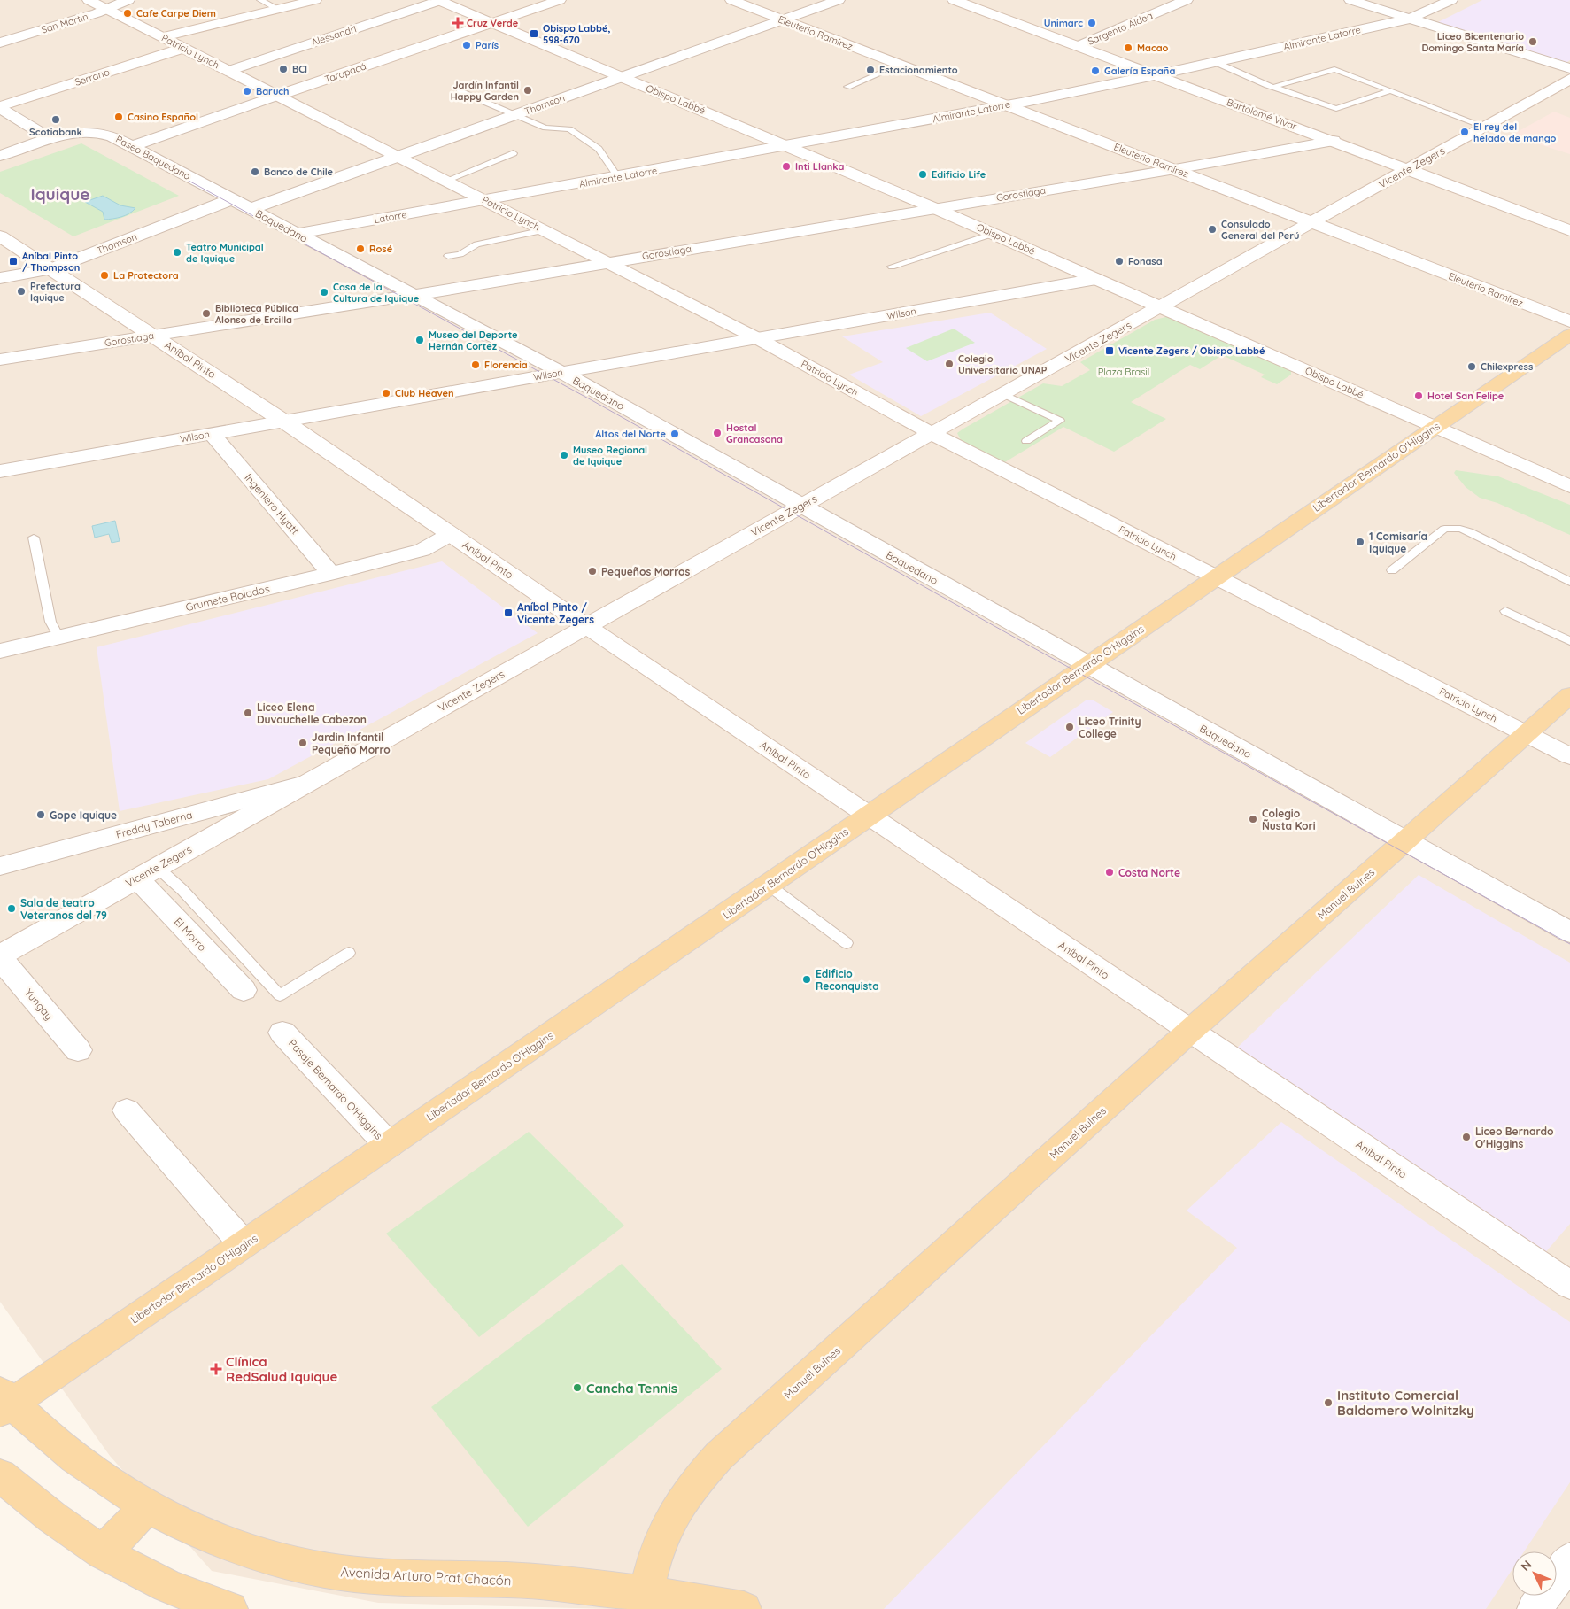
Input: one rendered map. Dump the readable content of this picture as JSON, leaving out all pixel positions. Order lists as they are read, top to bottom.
{
  "streets": {
    "main road": ["Libertador Bernardo O'Higgins", "Manuel Bulnes", "Avenida Arturo Prat Chacón"],
    "street": [
      "San Martín",
      "Sargento Aldea",
      "Eleuterio Ramírez",
      "Alessandri",
      "Almirante Latorre",
      "Patricio Lynch",
      "Tarapacá",
      "Serrano",
      "Obispo Labbé",
      "Thomson",
      "Bartolomé Vivar",
      "Paseo Baquedano",
      "Vicente Zegers",
      "Gorostiaga",
      "Latorre",
      "Baquedano",
      "Wilson",
      "Aníbal Pinto",
      "Ingeniero Hyatt",
      "Grumete Bolados",
      "Freddy Taberna",
      "El Morro",
      "Yungay",
      "Pasaje Bernardo O'Higgins"
    ]
  },
  "crossings": [
    ["San Martín", "Patricio Lynch"],
    ["Sargento Aldea", "Bartolomé Vivar"],
    ["Eleuterio Ramírez", "Almirante Latorre"],
    ["Eleuterio Ramírez", "Thomson"],
    ["Eleuterio Ramírez", "Vicente Zegers"],
    ["Eleuterio Ramírez", "Gorostiaga"],
    ["Alessandri", "Patricio Lynch"],
    ["Alessandri", "Obispo Labbé"],
    ["Almirante Latorre", "Patricio Lynch"],
    ["Almirante Latorre", "Obispo Labbé"],
    ["Almirante Latorre", "Bartolomé Vivar"],
    ["Almirante Latorre", "Latorre"],
    ["Patricio Lynch", "Tarapacá"],
    ["Patricio Lynch", "Serrano"],
    ["Patricio Lynch", "Thomson"],
    ["Patricio Lynch", "Vicente Zegers"],
    ["Patricio Lynch", "Gorostiaga"],
    ["Patricio Lynch", "Latorre"],
    ["Patricio Lynch", "Wilson"],
    ["Patricio Lynch", "Libertador Bernardo O'Higgins"],
    ["Patricio Lynch", "Manuel Bulnes"],
    ["Tarapacá", "Obispo Labbé"],
    ["Tarapacá", "Paseo Baquedano"],
    ["Obispo Labbé", "Thomson"],
    ["Obispo Labbé", "Vicente Zegers"],
    ["Obispo Labbé", "Gorostiaga"],
    ["Obispo Labbé", "Wilson"],
    ["Obispo Labbé", "Libertador Bernardo O'Higgins"],
    ["Thomson", "Paseo Baquedano"],
    ["Thomson", "Baquedano"],
    ["Thomson", "Aníbal Pinto"],
    ["Bartolomé Vivar", "Vicente Zegers"],
    ["Bartolomé Vivar", "Gorostiaga"],
    ["Paseo Baquedano", "Baquedano"],
    ["Vicente Zegers", "Baquedano"],
    ["Vicente Zegers", "Aníbal Pinto"],
    ["Vicente Zegers", "Freddy Taberna"],
    ["Vicente Zegers", "El Morro"],
    ["Vicente Zegers", "Yungay"],
    ["Gorostiaga", "Baquedano"],
    ["Gorostiaga", "Aníbal Pinto"],
    ["Latorre", "Baquedano"],
    ["Baquedano", "Wilson"],
    ["Baquedano", "Libertador Bernardo O'Higgins"],
    ["Baquedano", "Manuel Bulnes"],
    ["Wilson", "Aníbal Pinto"],
    ["Wilson", "Ingeniero Hyatt"],
    ["Aníbal Pinto", "Libertador Bernardo O'Higgins"],
    ["Aníbal Pinto", "Grumete Bolados"],
    ["Aníbal Pinto", "Manuel Bulnes"],
    ["Libertador Bernardo O'Higgins", "Pasaje Bernardo O'Higgins"],
    ["Libertador Bernardo O'Higgins", "Avenida Arturo Prat Chacón"],
    ["Ingeniero Hyatt", "Grumete Bolados"],
    ["Manuel Bulnes", "Avenida Arturo Prat Chacón"]
  ],
  "districts": ["Iquique"],
  "parks": ["Plaza Brasil"],
  "places": {
    "other": [
      "Cafe Carpe Diem",
      "Unimarc",
      "Liceo Bicentenario Domingo Santa María",
      "París",
      "Macao",
      "BCI",
      "Estacionamiento",
      "Galería España",
      "Jardín Infantil Happy Garden",
      "Baruch",
      "Casino Español",
      "Scotiabank",
      "El rey del helado de mango",
      "Inti Llanka",
      "Banco de Chile",
      "Edificio Life",
      "Consulado General del Perú",
      "Rosé",
      "Teatro Municipal de Iquique",
      "Fonasa",
      "La Protectora",
      "Prefectura Iquique",
      "Casa de la Cultura de Iquique",
      "Biblioteca Pública Alonso de Ercilla",
      "Museo del Deporte Hernán Cortez",
      "Colegio Universitario UNAP",
      "Florencia",
      "Chilexpress",
      "Club Heaven",
      "Hotel San Felipe",
      "Hostal Grancasona",
      "Altos del Norte",
      "Museo Regional de Iquique",
      "1 Comisaría Iquique",
      "Pequeños Morros",
      "Liceo Elena Duvauchelle Cabezon",
      "Liceo Trinity College",
      "Jardin Infantil Pequeño Morro",
      "Gope Iquique",
      "Colegio Ñusta Kori",
      "Costa Norte",
      "Sala de teatro Veteranos del 79",
      "Edificio Reconquista",
      "Liceo Bernardo O'Higgins",
      "Cancha Tennis",
      "Instituto Comercial Baldomero Wolnitzky"
    ],
    "health": ["Cruz Verde", "Clínica RedSalud Iquique"],
    "transit": [
      "Obispo Labbé, 598-670",
      "Aníbal Pinto / Thompson",
      "Vicente Zegers / Obispo Labbé",
      "Aníbal Pinto / Vicente Zegers"
    ]
  },
  "north": "top left"
}
